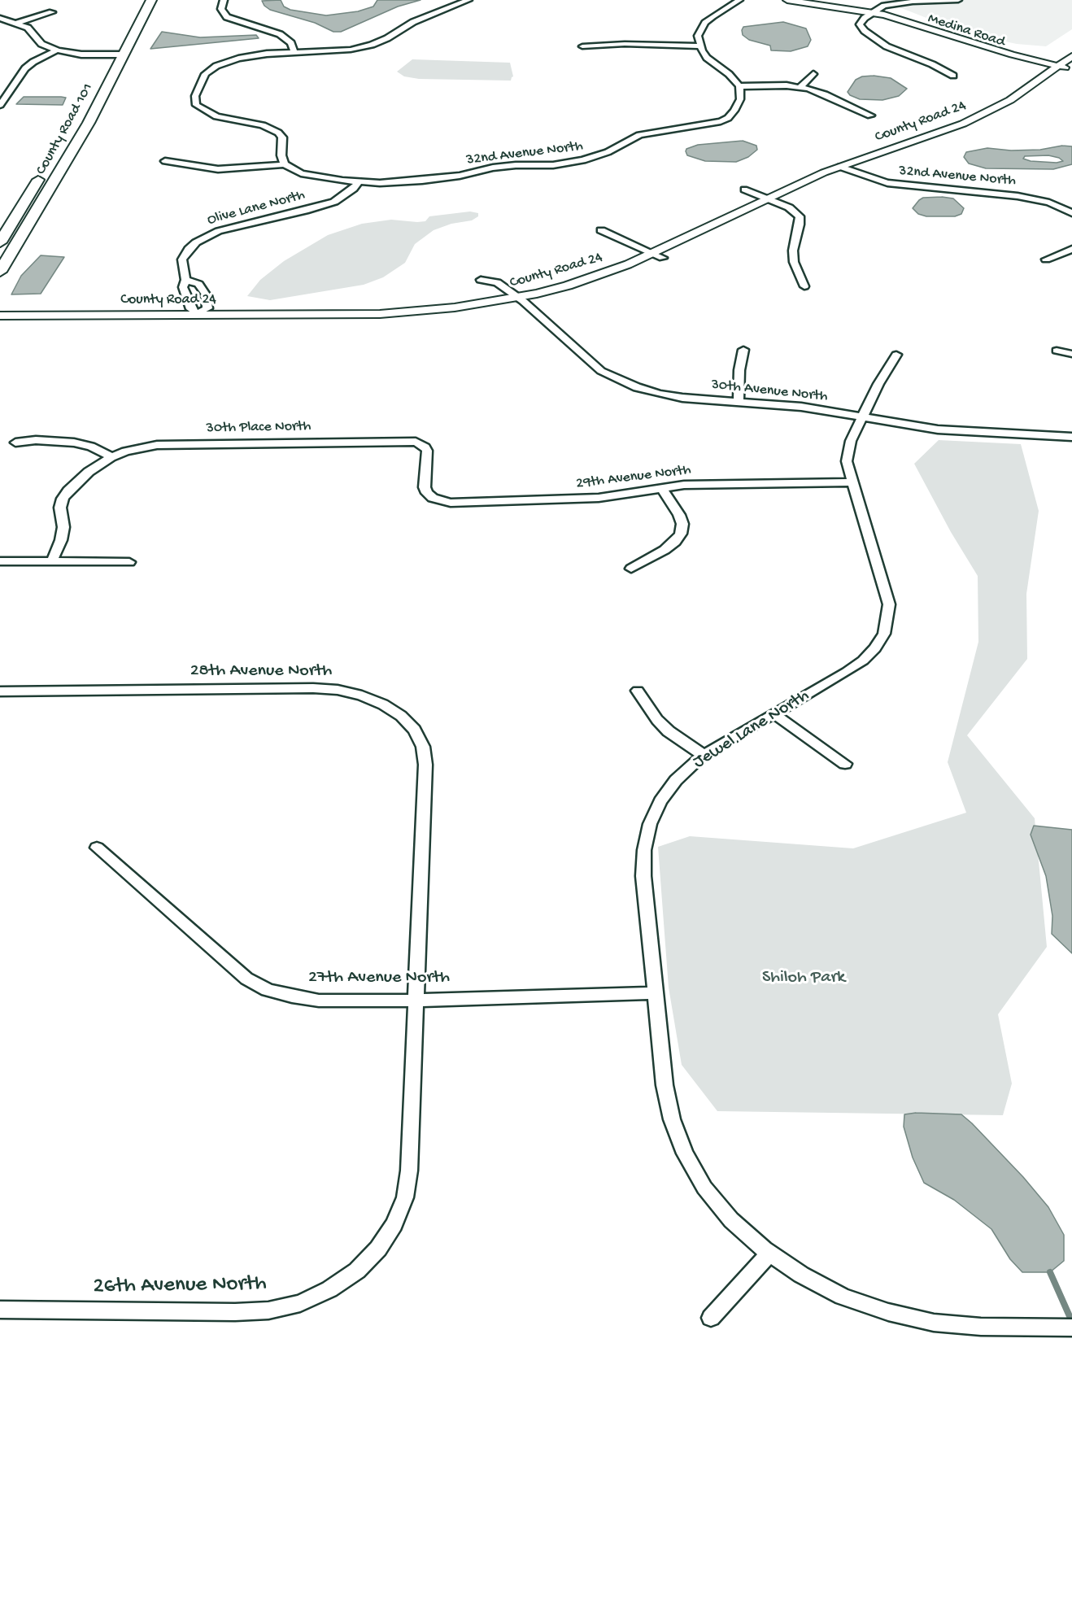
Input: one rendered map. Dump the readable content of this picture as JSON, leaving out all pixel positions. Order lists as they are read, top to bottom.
{
  "streets": {
    "main road": ["County Road 101"],
    "street": [
      "Medina Road",
      "County Road 24",
      "32nd Avenue North",
      "Olive Lane North",
      "30th Avenue North",
      "30th Place North",
      "29th Avenue North",
      "28th Avenue North",
      "Jewel Lane North",
      "27th Avenue North",
      "26th Avenue North"
    ]
  },
  "crossings": [
    ["Medina Road", "County Road 24"],
    ["County Road 24", "32nd Avenue North"],
    ["County Road 24", "Olive Lane North"],
    ["County Road 24", "30th Avenue North"],
    ["32nd Avenue North", "Olive Lane North"],
    ["30th Avenue North", "Jewel Lane North"],
    ["30th Place North", "29th Avenue North"],
    ["29th Avenue North", "Jewel Lane North"],
    ["28th Avenue North", "27th Avenue North"],
    ["28th Avenue North", "26th Avenue North"],
    ["Jewel Lane North", "27th Avenue North"],
    ["27th Avenue North", "26th Avenue North"]
  ],
  "parks": ["Shiloh Park"]
}
